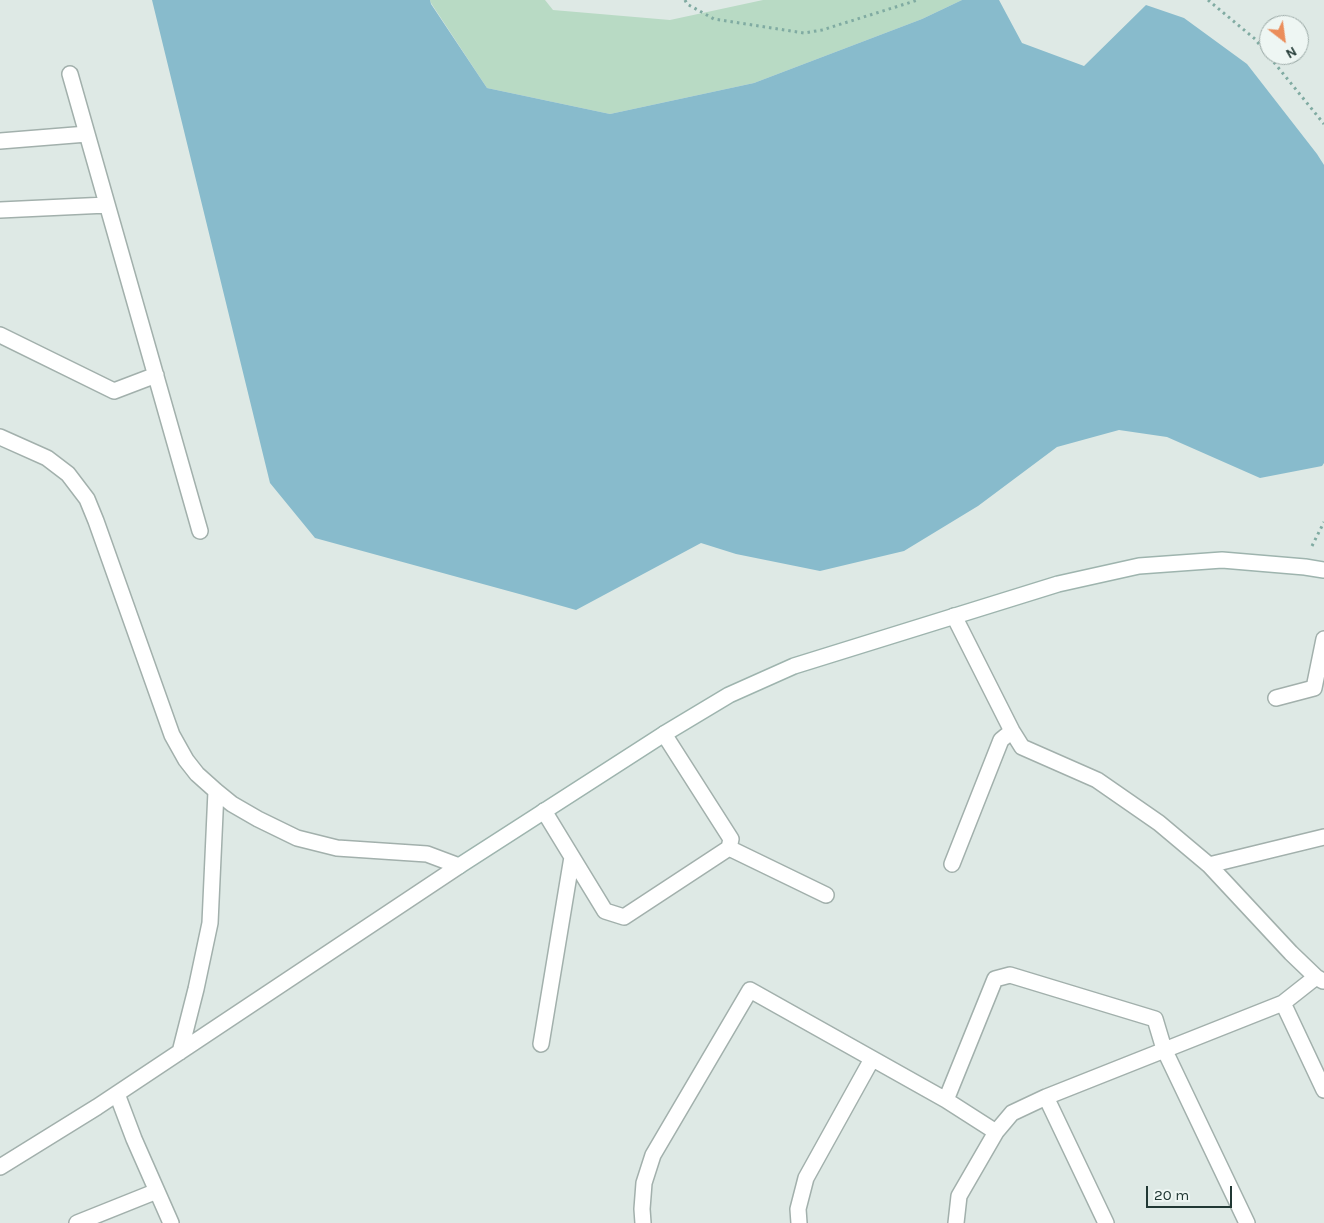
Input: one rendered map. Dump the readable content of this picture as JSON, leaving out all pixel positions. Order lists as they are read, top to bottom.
{
  "scale_bar": "20 m",
  "north": "bottom right"
}
